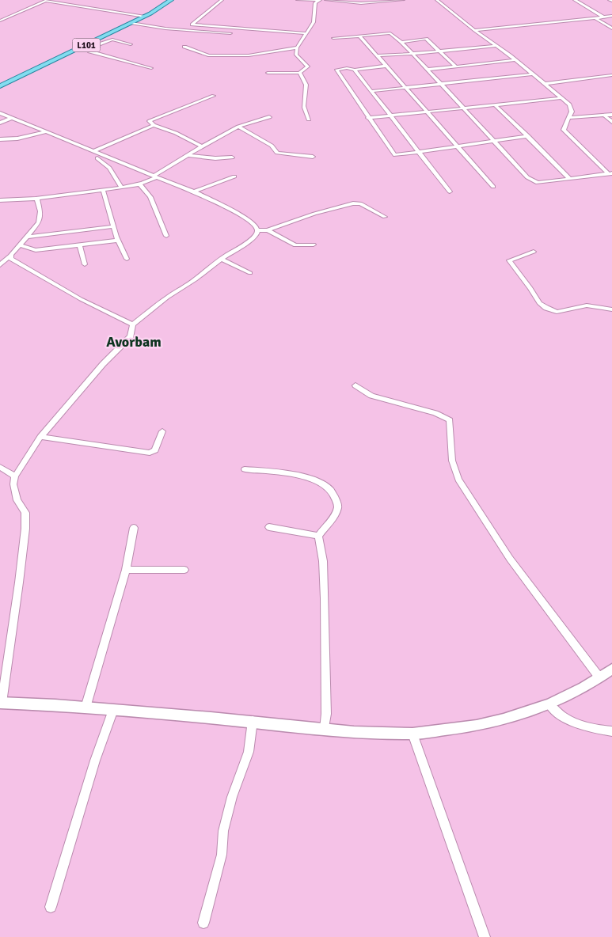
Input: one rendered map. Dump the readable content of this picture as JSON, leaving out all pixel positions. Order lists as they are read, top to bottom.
{
  "streets": {
    "main road": ["L101"]
  },
  "districts": ["Avorbam"]
}
